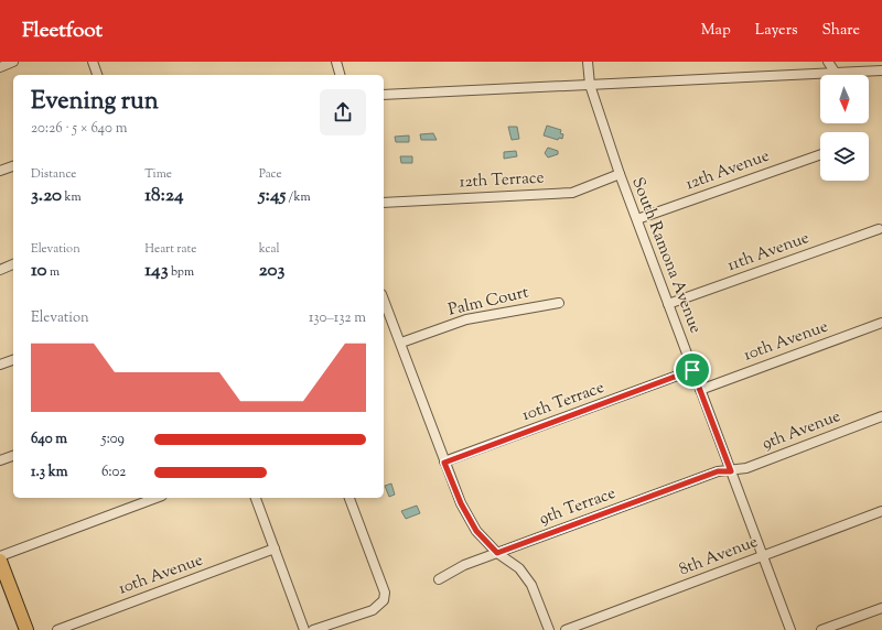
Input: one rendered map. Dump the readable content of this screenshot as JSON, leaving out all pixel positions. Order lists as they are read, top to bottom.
{
  "streets": {
    "street": [
      "12th Avenue",
      "12th Terrace",
      "11th Avenue",
      "South Ramona Avenue",
      "Palm Court",
      "10th Avenue",
      "10th Terrace",
      "9th Avenue",
      "9th Terrace",
      "8th Avenue"
    ]
  },
  "crossings": [
    ["12th Avenue", "South Ramona Avenue"],
    ["12th Terrace", "South Ramona Avenue"],
    ["11th Avenue", "South Ramona Avenue"],
    ["South Ramona Avenue", "10th Avenue"],
    ["South Ramona Avenue", "10th Terrace"],
    ["South Ramona Avenue", "9th Avenue"],
    ["South Ramona Avenue", "9th Terrace"],
    ["South Ramona Avenue", "8th Avenue"],
    ["9th Avenue", "9th Terrace"]
  ],
  "north": "bottom",
  "page": {
    "header": "Fleetfoot",
    "nav": ["Map", "Layers", "Share"],
    "heading": ["Evening run", "20:26 · 5 × 640 m"],
    "stats": [
      ["Distance", "3.20 km"],
      ["Time", "18:24"],
      ["Pace", "5:45 /km"],
      ["Elevation", "10 m"],
      ["Heart rate", "143 bpm"],
      ["kcal", "203"]
    ],
    "chart": ["Elevation", "130–132 m"],
    "list": [
      {
        "name": "640 m",
        "note": "5:09"
      },
      {
        "name": "1.3 km",
        "note": "6:02"
      }
    ]
  }
}
